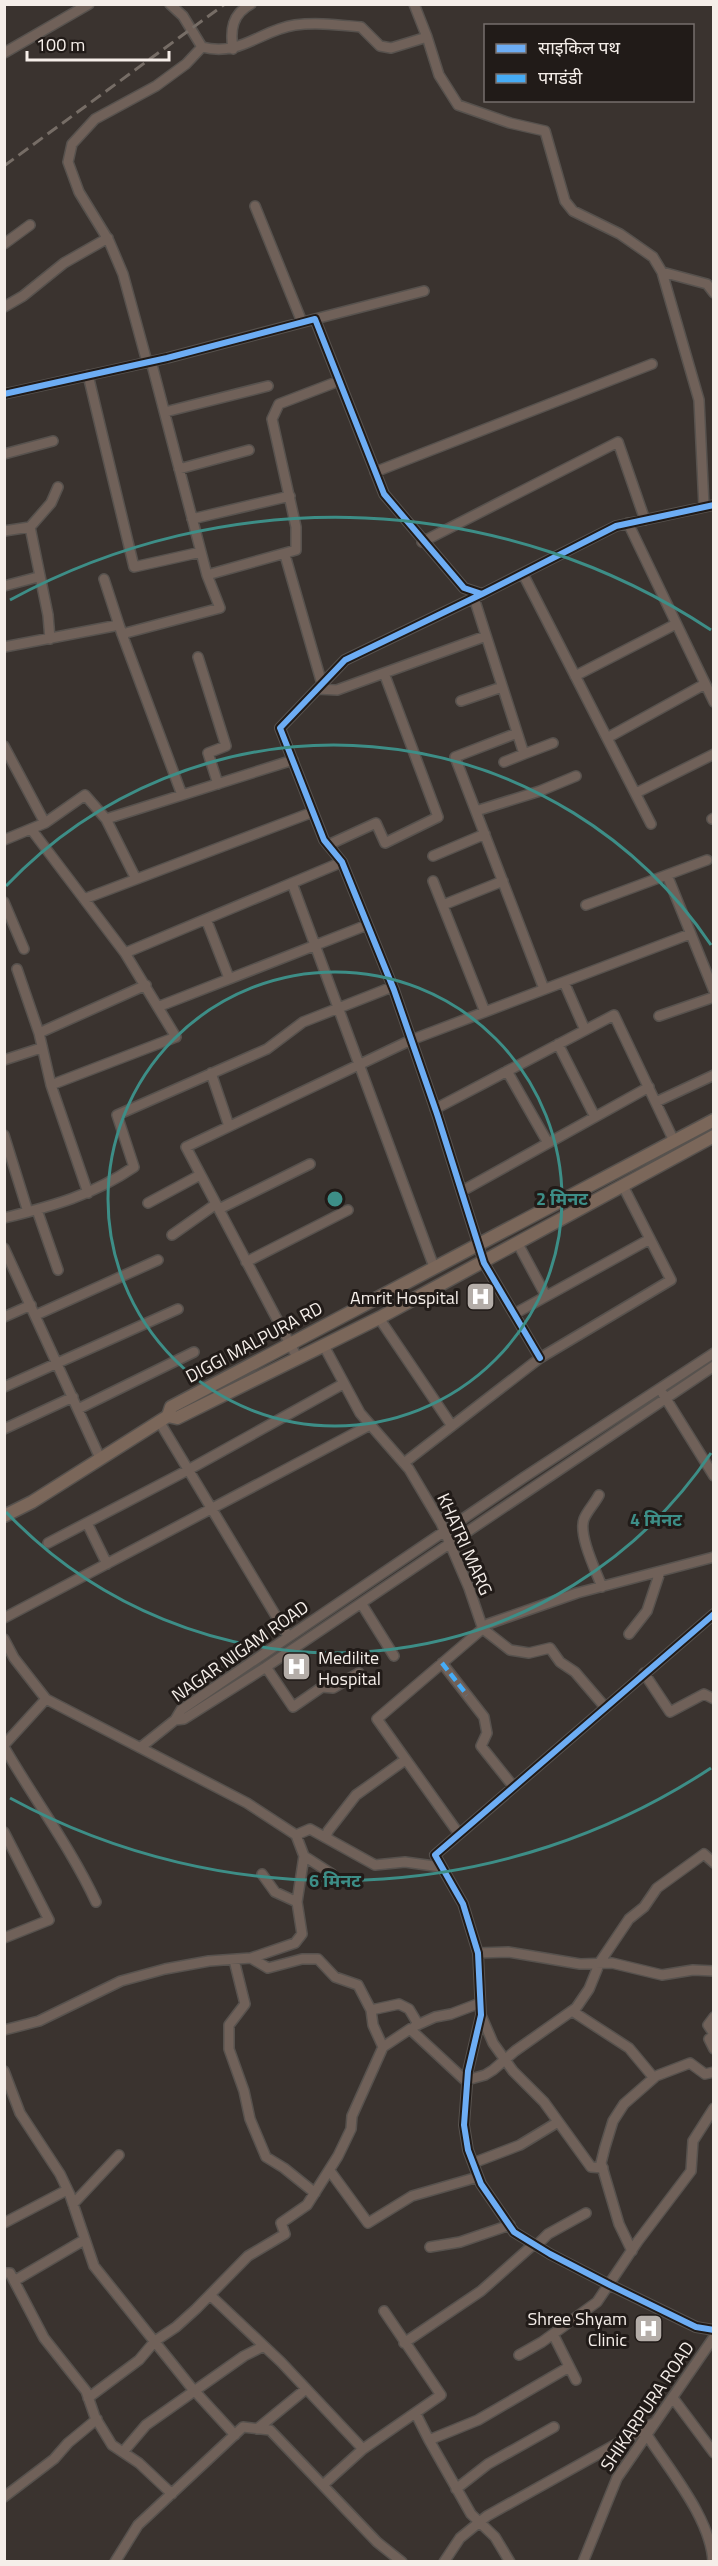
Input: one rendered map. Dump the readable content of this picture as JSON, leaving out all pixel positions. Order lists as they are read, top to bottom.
{
  "streets": {
    "main road": ["DIGGI MALPURA RD"],
    "street": ["KHATRI MARG", "NAGAR NIGAM ROAD", "SHIKARPURA ROAD"]
  },
  "crossings": [
    ["DIGGI MALPURA RD", "KHATRI MARG"],
    ["KHATRI MARG", "NAGAR NIGAM ROAD"]
  ],
  "places": {
    "hospital": ["Amrit Hospital", "Medilite Hospital", "Shree Shyam Clinic"]
  },
  "legend": ["साइकिल पथ", "पगडंडी"],
  "scale_bar": "100 m",
  "rings": ["2 मिनट", "4 मिनट", "6 मिनट"]
}
